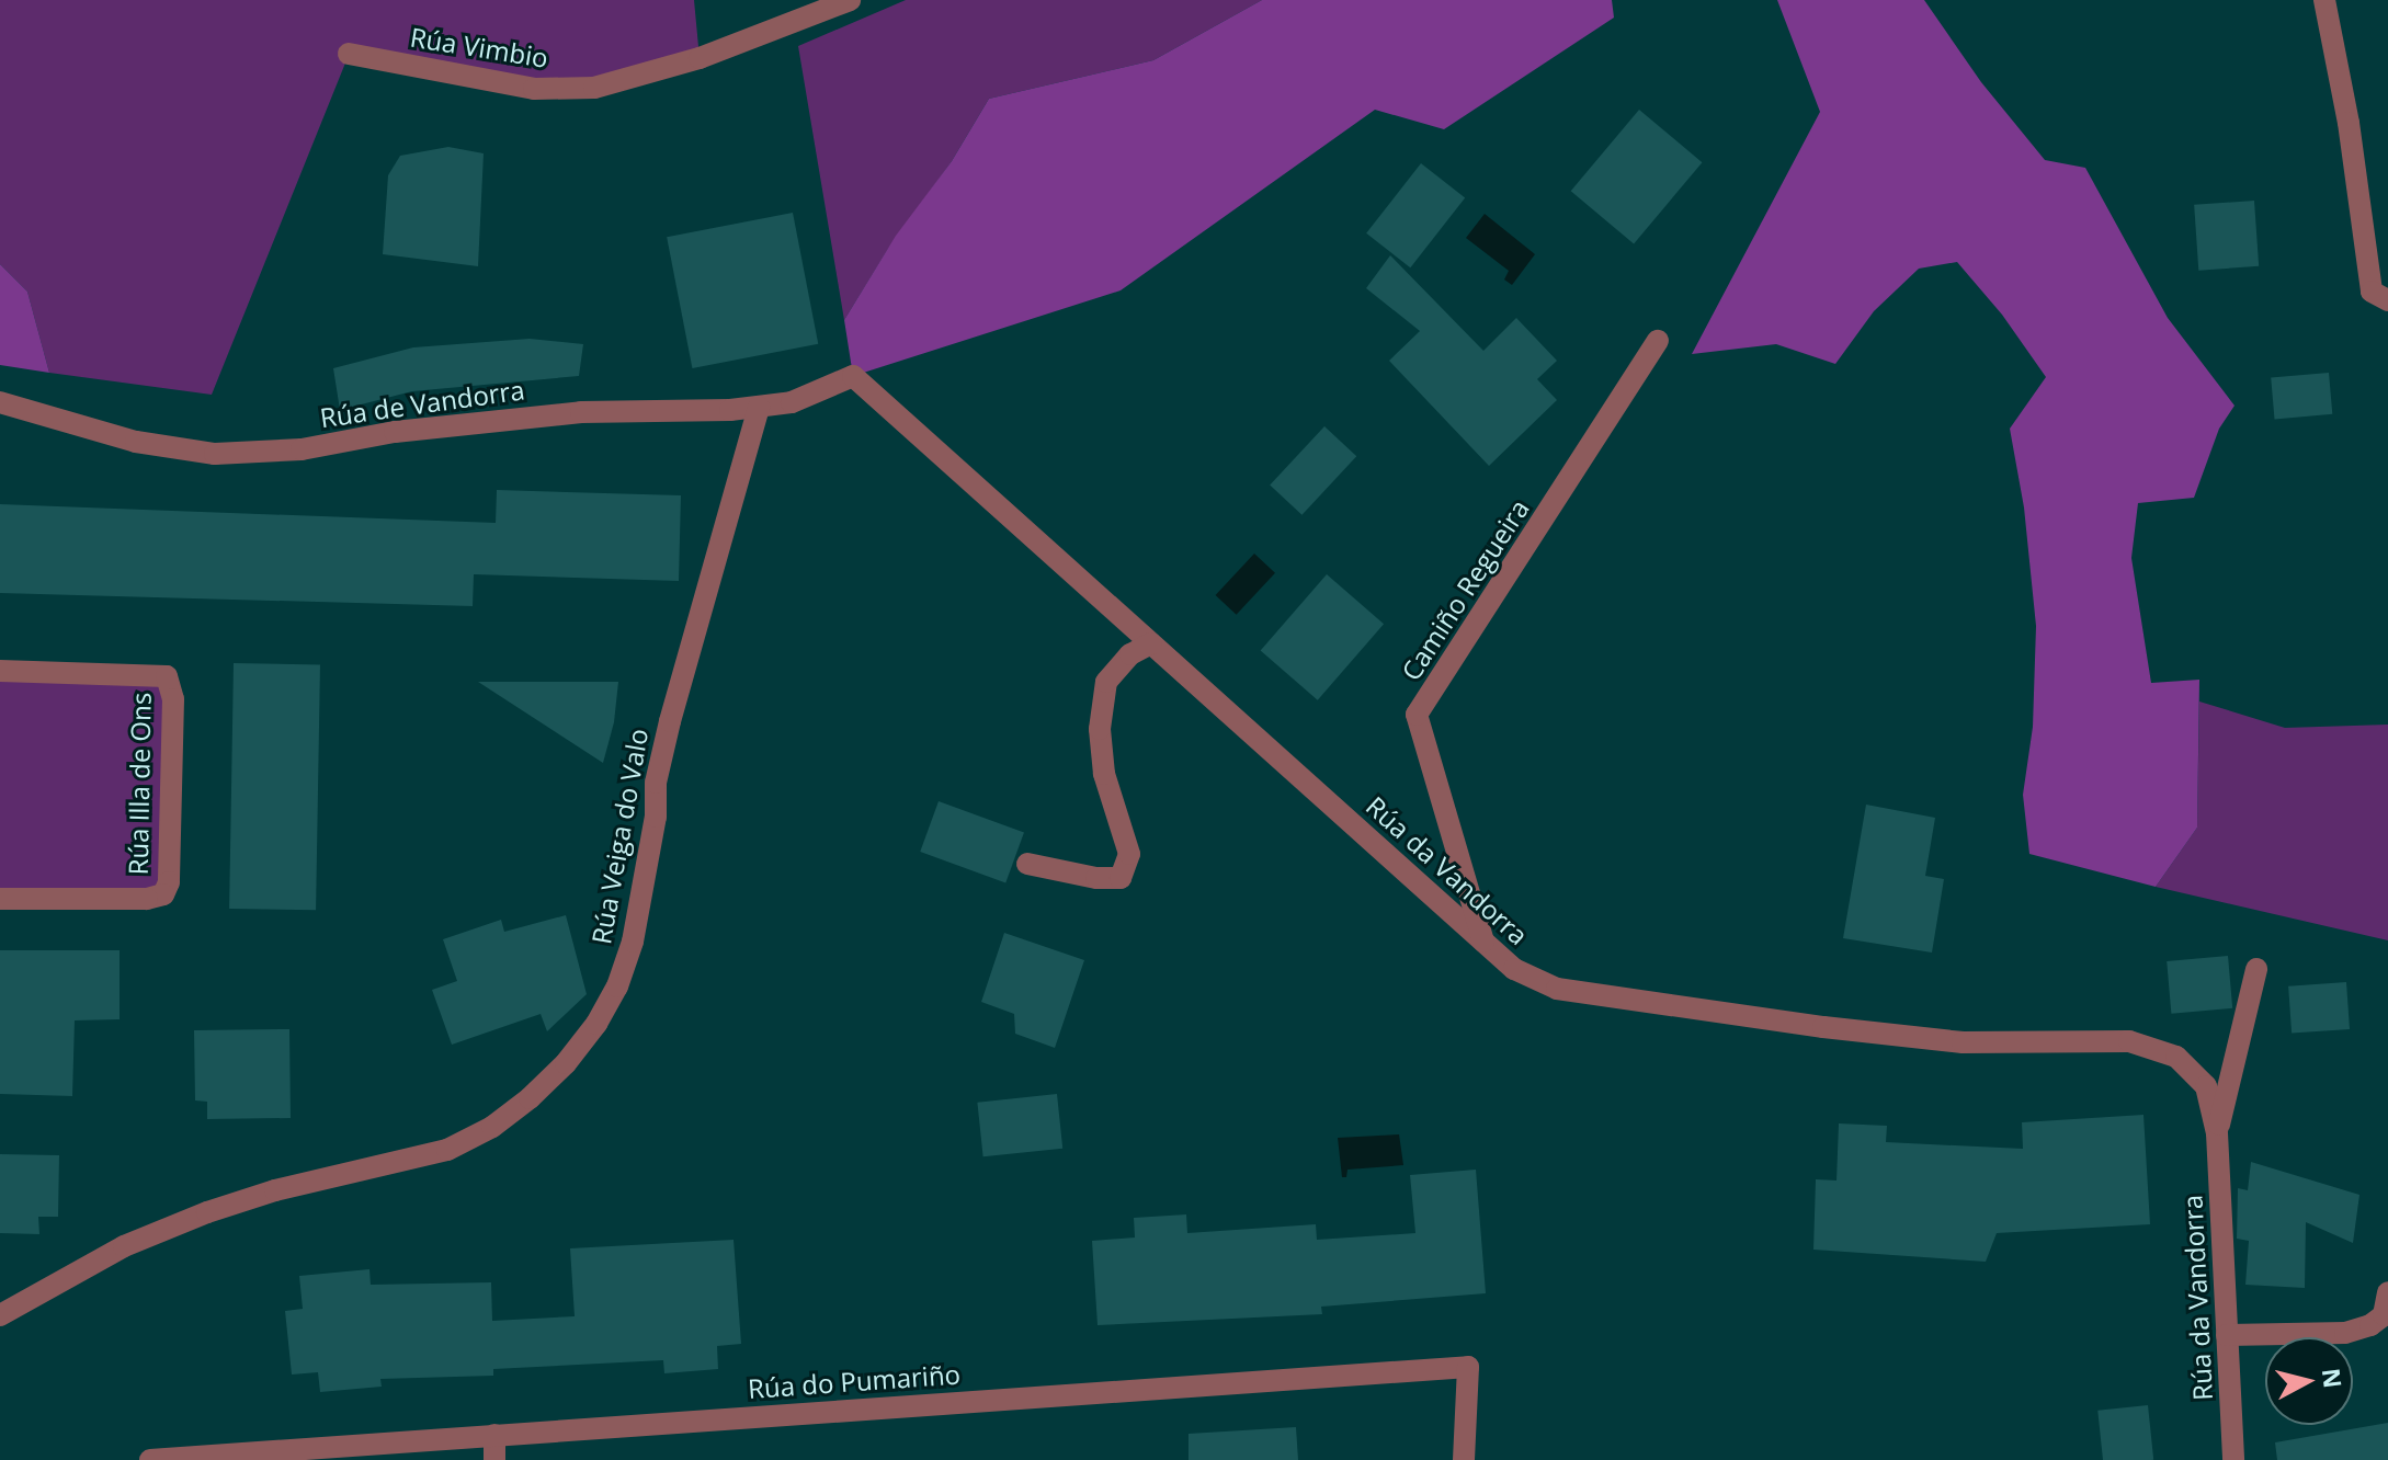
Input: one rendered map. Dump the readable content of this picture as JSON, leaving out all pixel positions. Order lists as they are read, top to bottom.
{
  "streets": {
    "street": [
      "Rúa Vimbio",
      "Rúa de Vandorra",
      "Camiño Regueira",
      "Rúa Illa de Ons",
      "Rúa Veiga do Valo",
      "Rúa da Vandorra",
      "Rúa do Pumariño"
    ]
  },
  "crossings": [
    ["Rúa de Vandorra", "Rúa Veiga do Valo"],
    ["Rúa de Vandorra", "Rúa da Vandorra"],
    ["Camiño Regueira", "Rúa da Vandorra"]
  ],
  "north": "right"
}
